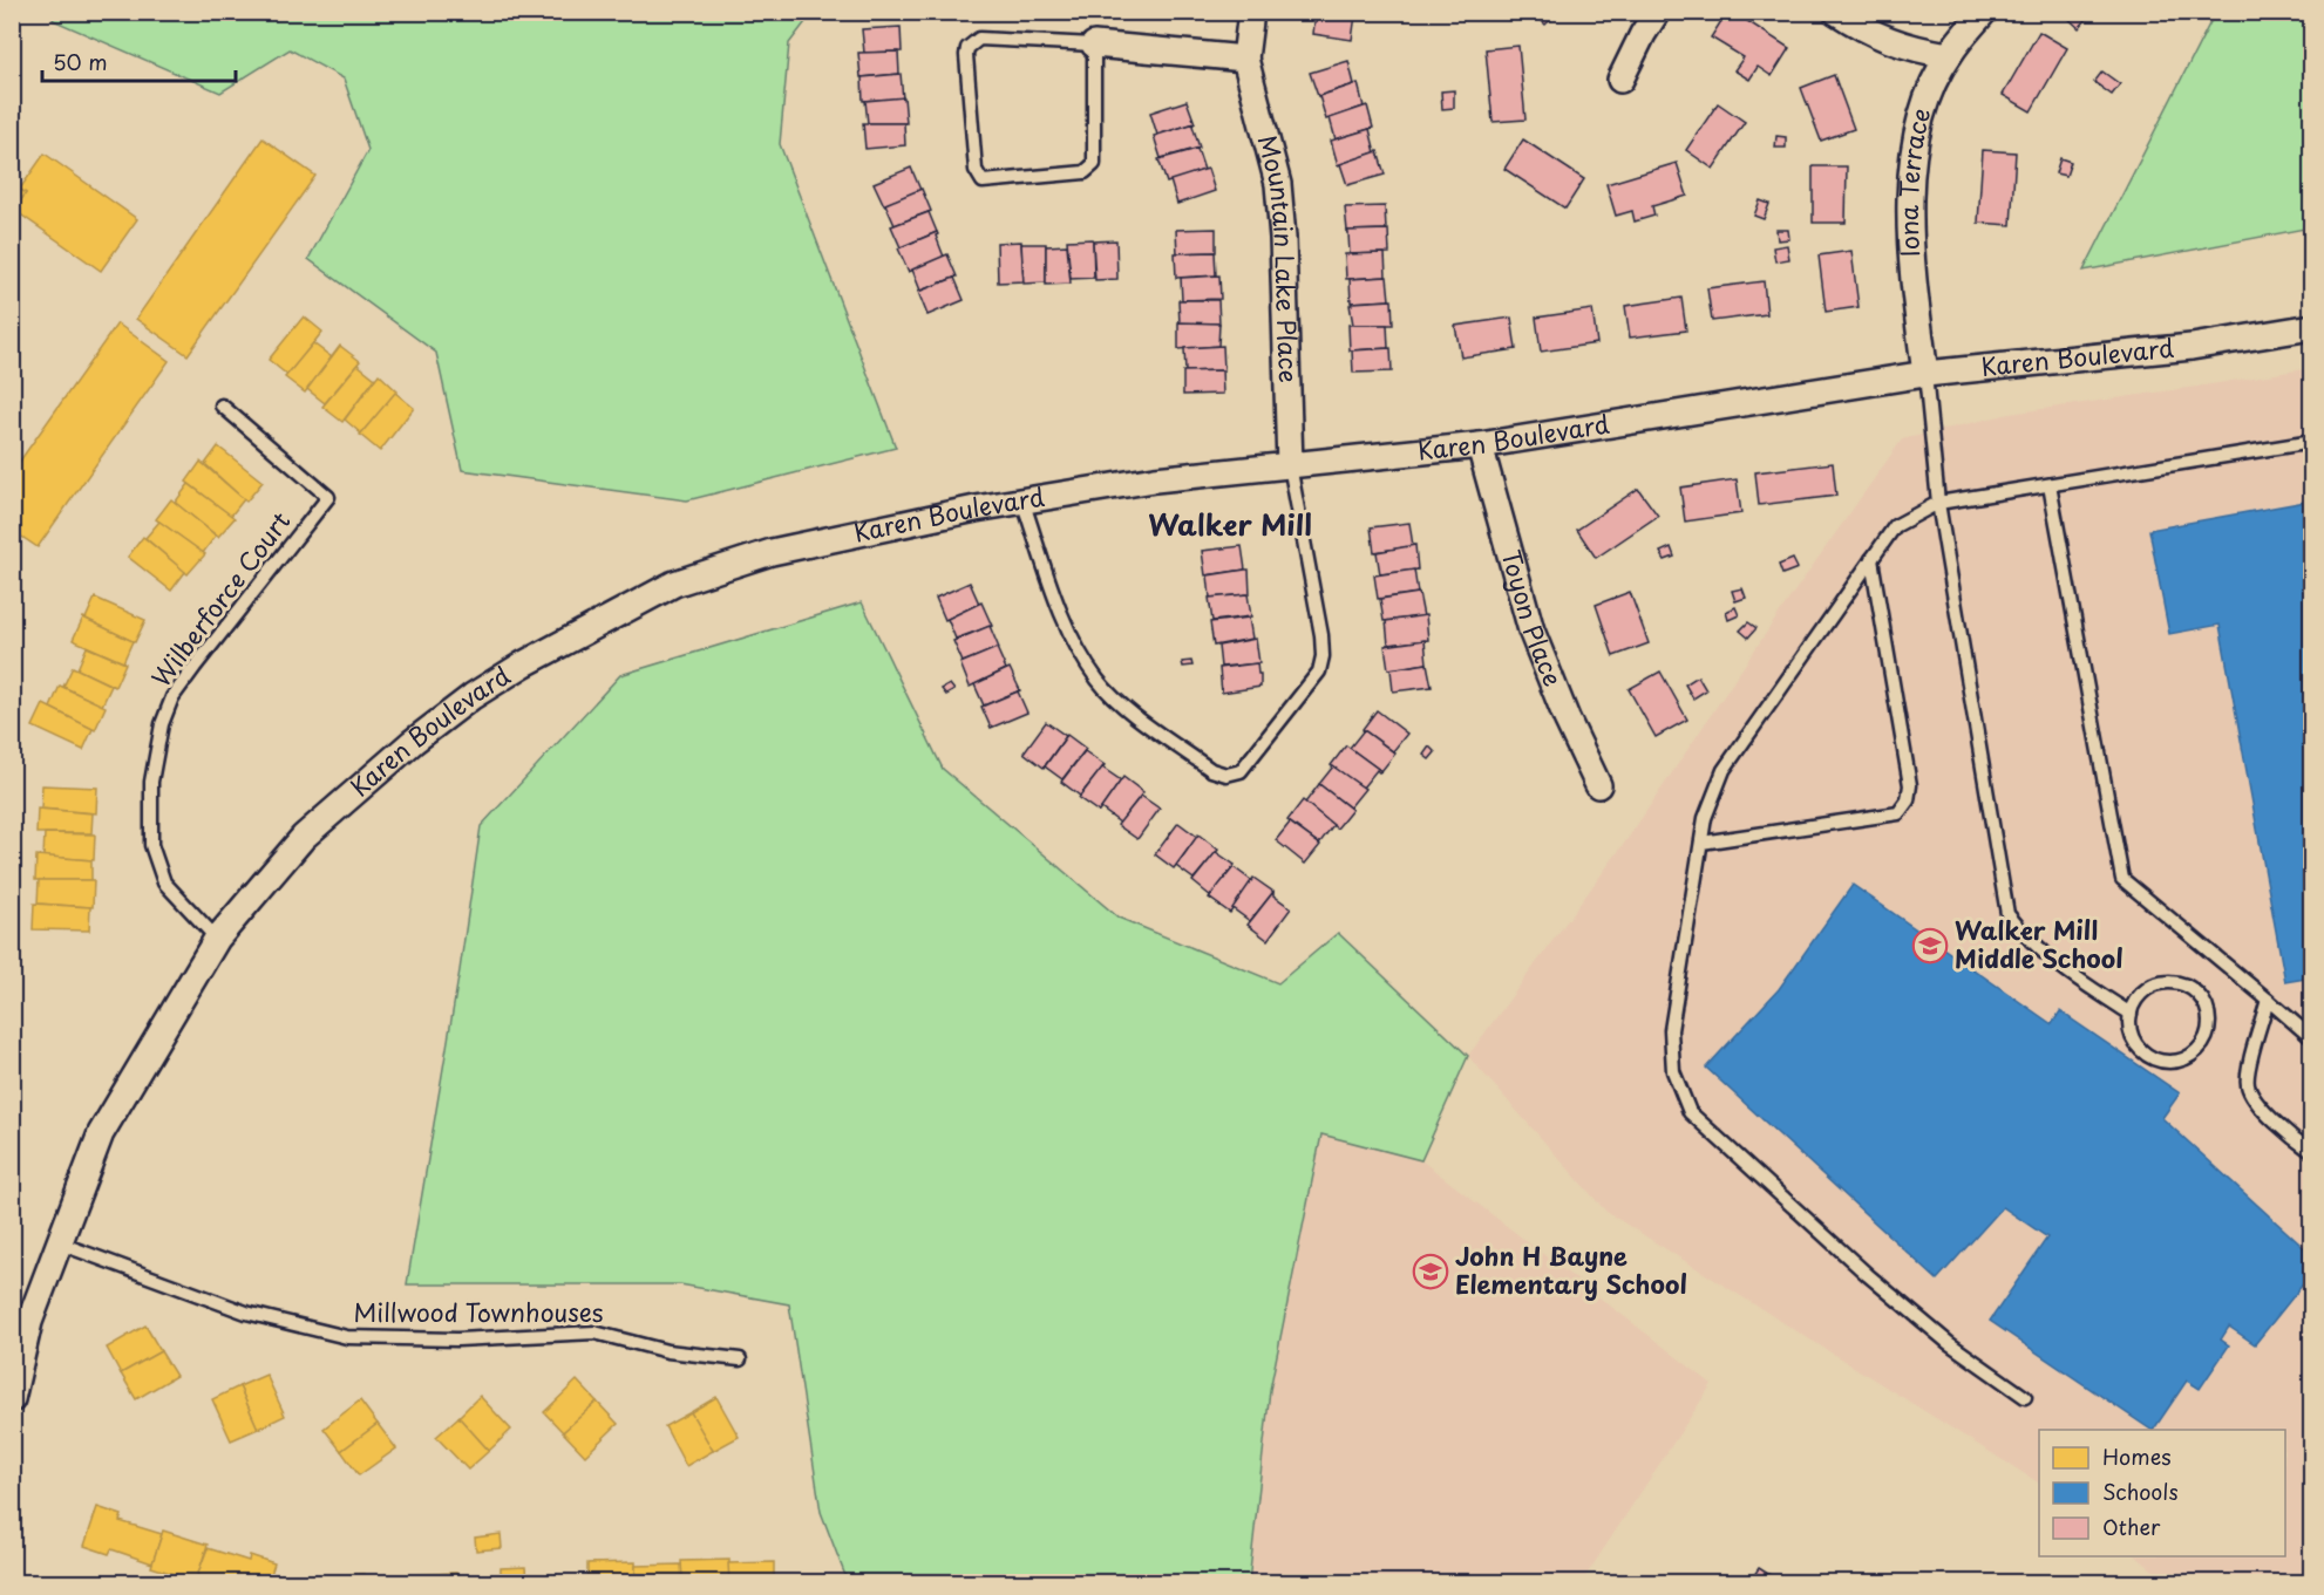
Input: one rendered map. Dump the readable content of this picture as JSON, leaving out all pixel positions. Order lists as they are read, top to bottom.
{
  "streets": {
    "street": [
      "Iona Terrace",
      "Mountain Lake Place",
      "Karen Boulevard",
      "Toyon Place"
    ],
    "lane": ["Wilberforce Court", "Millwood Townhouses"]
  },
  "crossings": [
    ["Iona Terrace", "Karen Boulevard"],
    ["Mountain Lake Place", "Karen Boulevard"],
    ["Karen Boulevard", "Wilberforce Court"],
    ["Karen Boulevard", "Toyon Place"],
    ["Karen Boulevard", "Millwood Townhouses"]
  ],
  "districts": ["Walker Mill"],
  "places": {
    "school or university": ["Walker Mill Middle School", "John H Bayne Elementary School"]
  },
  "legend": ["Homes", "Schools", "Other"],
  "scale_bar": "50 m"
}
